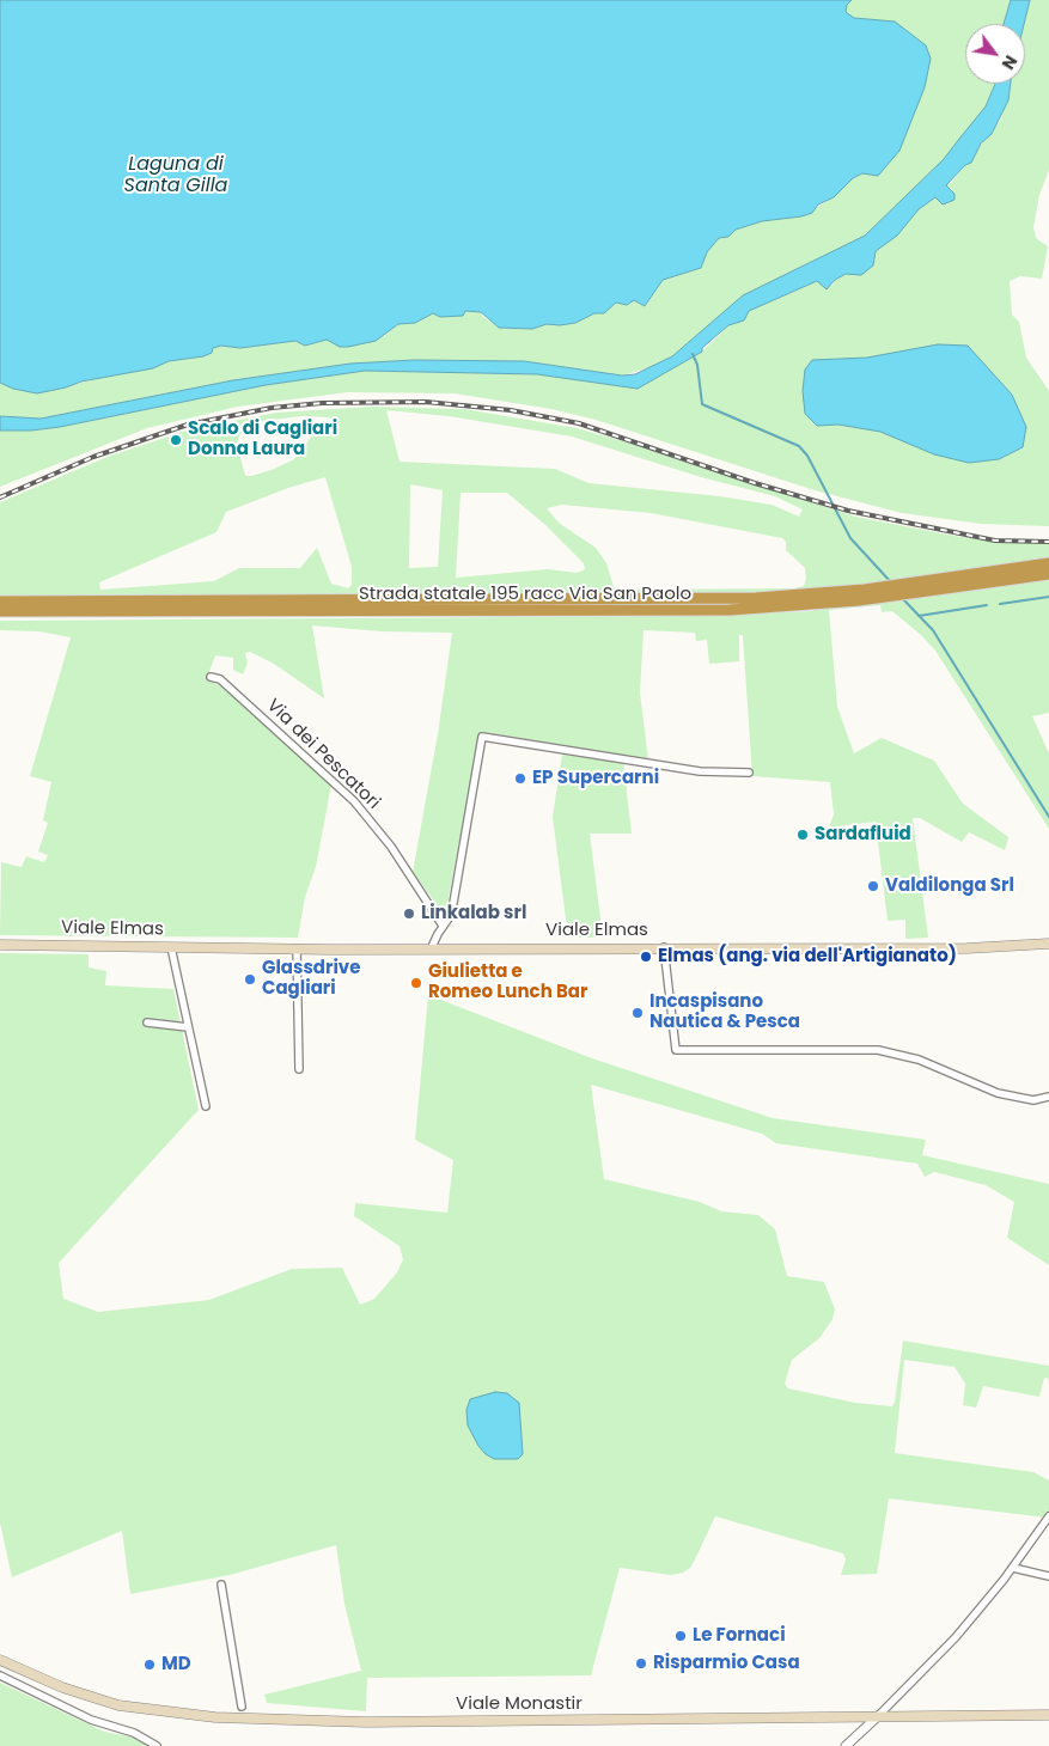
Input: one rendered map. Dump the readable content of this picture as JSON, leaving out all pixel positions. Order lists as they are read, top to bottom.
{
  "streets": {
    "highway": ["Strada statale 195 racc Via San Paolo"],
    "main road": ["Viale Elmas", "Viale Monastir"],
    "street": ["Via dei Pescatori"]
  },
  "water": ["Laguna di Santa Gilla"],
  "places": [
    "Scalo di Cagliari Donna Laura",
    "EP Supercarni",
    "Sardafluid",
    "Valdilonga Srl",
    "Linkalab srl",
    "Elmas (ang. via dell'Artigianato)",
    "Glassdrive Cagliari",
    "Giulietta e Romeo Lunch Bar",
    "Incaspisano Nautica & Pesca",
    "Le Fornaci",
    "Risparmio Casa",
    "MD"
  ],
  "north": "bottom right"
}
